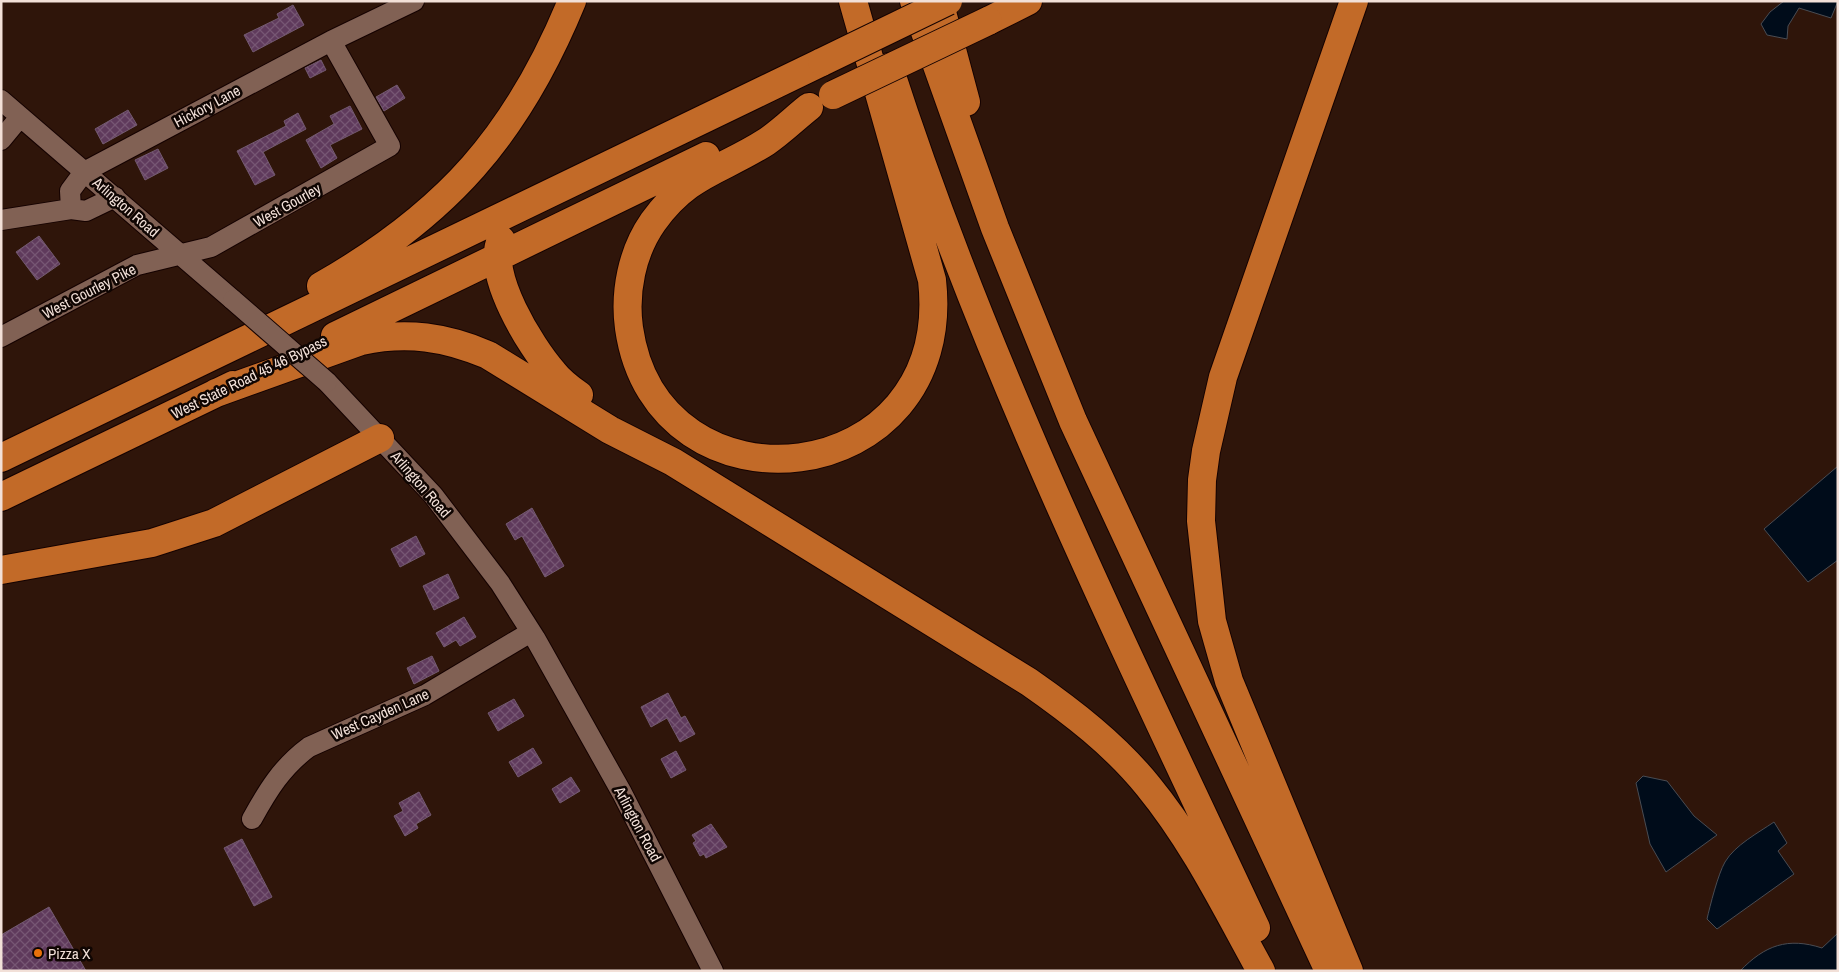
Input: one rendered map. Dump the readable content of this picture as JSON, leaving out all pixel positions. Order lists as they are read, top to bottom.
{
  "streets": {
    "highway": ["West State Road 45 46 Bypass"],
    "street": [
      "Hickory Lane",
      "West Gourley",
      "Arlington Road",
      "West Gourley Pike",
      "West Cayden Lane"
    ]
  },
  "crossings": [
    ["Hickory Lane", "West Gourley"],
    ["Hickory Lane", "Arlington Road"],
    ["West Gourley", "Arlington Road"],
    ["West Gourley", "West Gourley Pike"],
    ["Arlington Road", "West Gourley Pike"],
    ["Arlington Road", "West Cayden Lane"]
  ],
  "places": ["Pizza X"]
}
